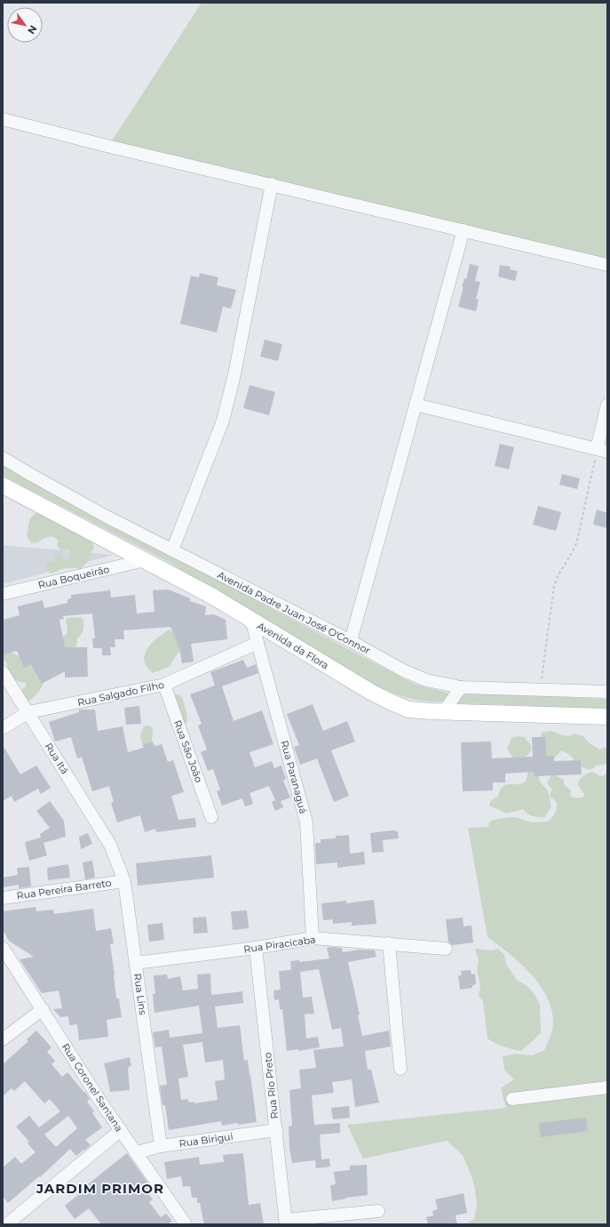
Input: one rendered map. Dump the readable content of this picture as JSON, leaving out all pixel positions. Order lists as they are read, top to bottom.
{
  "streets": {
    "main road": ["Avenida da Flora"],
    "street": [
      "Rua Boqueirão",
      "Avenida Padre Juan José O'Connor",
      "Rua Salgado Filho",
      "Rua São João",
      "Rua Itá",
      "Rua Paranaguá",
      "Rua Pereira Barreto",
      "Rua Piracicaba",
      "Rua Lins",
      "Rua Río Preto",
      "Rua Coronel Santana",
      "Rua Birigui"
    ]
  },
  "crossings": [
    ["Rua Boqueirão", "Avenida da Flora"],
    ["Avenida da Flora", "Rua Paranaguá"],
    ["Rua Salgado Filho", "Rua São João"],
    ["Rua Salgado Filho", "Rua Itá"],
    ["Rua Salgado Filho", "Rua Paranaguá"],
    ["Rua Itá", "Rua Lins"],
    ["Rua Paranaguá", "Rua Piracicaba"],
    ["Rua Pereira Barreto", "Rua Lins"],
    ["Rua Piracicaba", "Rua Lins"],
    ["Rua Piracicaba", "Rua Río Preto"],
    ["Rua Lins", "Rua Birigui"],
    ["Rua Río Preto", "Rua Birigui"],
    ["Rua Coronel Santana", "Rua Birigui"]
  ],
  "districts": ["JARDIM PRIMOR"],
  "north": "bottom right"
}
